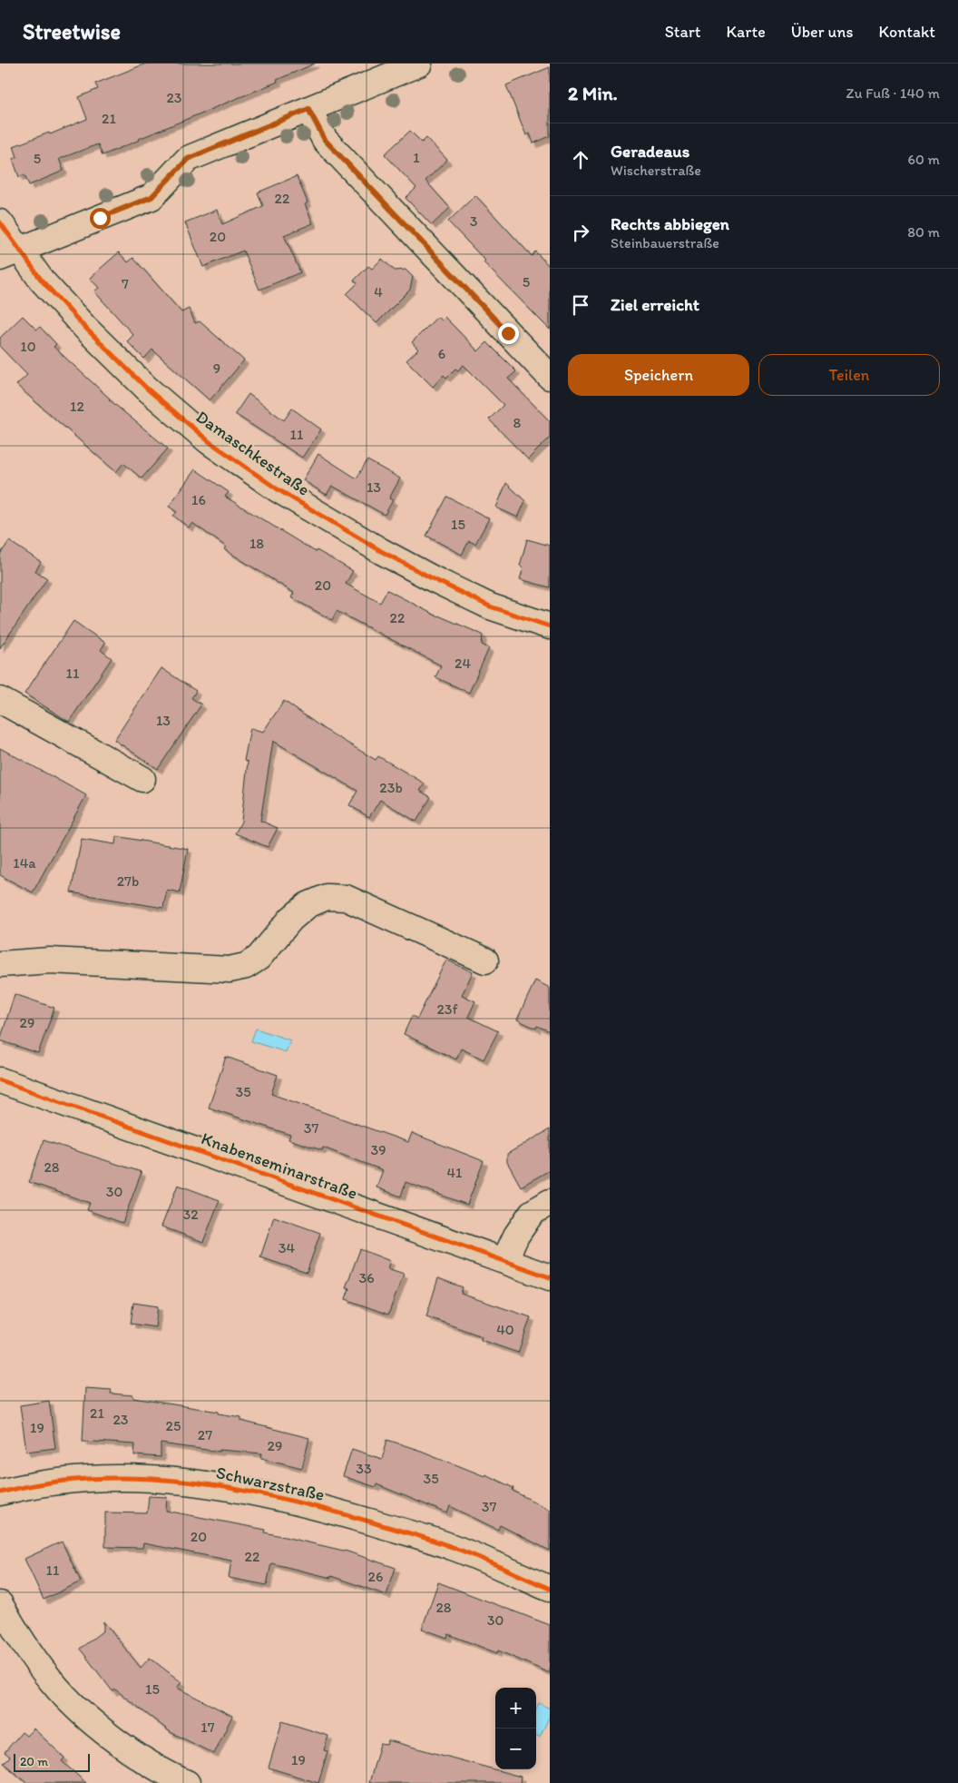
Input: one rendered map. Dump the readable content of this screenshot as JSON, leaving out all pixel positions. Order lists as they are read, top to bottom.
{
  "streets": {
    "street": ["Damaschkestraße", "Knabenseminarstraße", "Schwarzstraße"]
  },
  "house_numbers": [
    "23",
    "21",
    "1",
    "5",
    "22",
    "3",
    "20",
    "5",
    "7",
    "4",
    "10",
    "6",
    "9",
    "12",
    "8",
    "11",
    "13",
    "16",
    "15",
    "18",
    "20",
    "22",
    "24",
    "11",
    "13",
    "23b",
    "14a",
    "27b",
    "23f",
    "29",
    "35",
    "37",
    "39",
    "28",
    "41",
    "30",
    "32",
    "34",
    "36",
    "40",
    "21",
    "23",
    "25",
    "19",
    "27",
    "29",
    "33",
    "35",
    "37",
    "20",
    "22",
    "11",
    "26",
    "28",
    "30",
    "15",
    "17",
    "19"
  ],
  "scale_bar": "20 m",
  "page": {
    "header": "Streetwise",
    "nav": [
      "Start",
      "Karte",
      "Über uns",
      "Kontakt"
    ],
    "heading": ["2 Min.", "Zu Fuß · 140 m"],
    "list": [
      ["Geradeaus", "Wischerstraße", "60 m"],
      ["Rechts abbiegen", "Steinbauerstraße", "80 m"],
      "Ziel erreicht"
    ],
    "buttons": ["Speichern", "Teilen"],
    "map_buttons": ["+", "−"],
    "scale": "20 m"
  }
}
